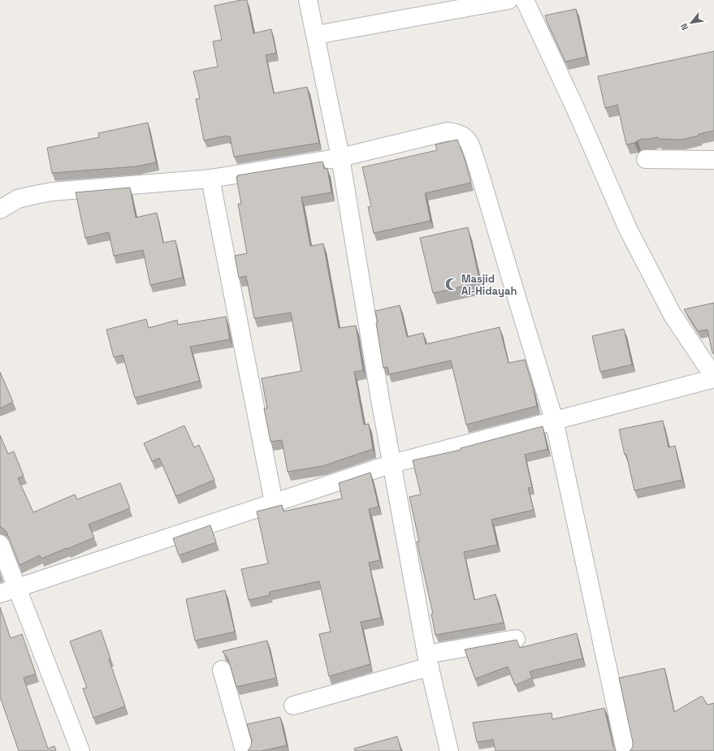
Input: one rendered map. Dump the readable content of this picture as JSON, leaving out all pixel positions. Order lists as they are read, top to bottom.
{
  "places": {
    "mosque": ["Masjid Al-Hidayah"]
  },
  "north": "bottom left"
}
